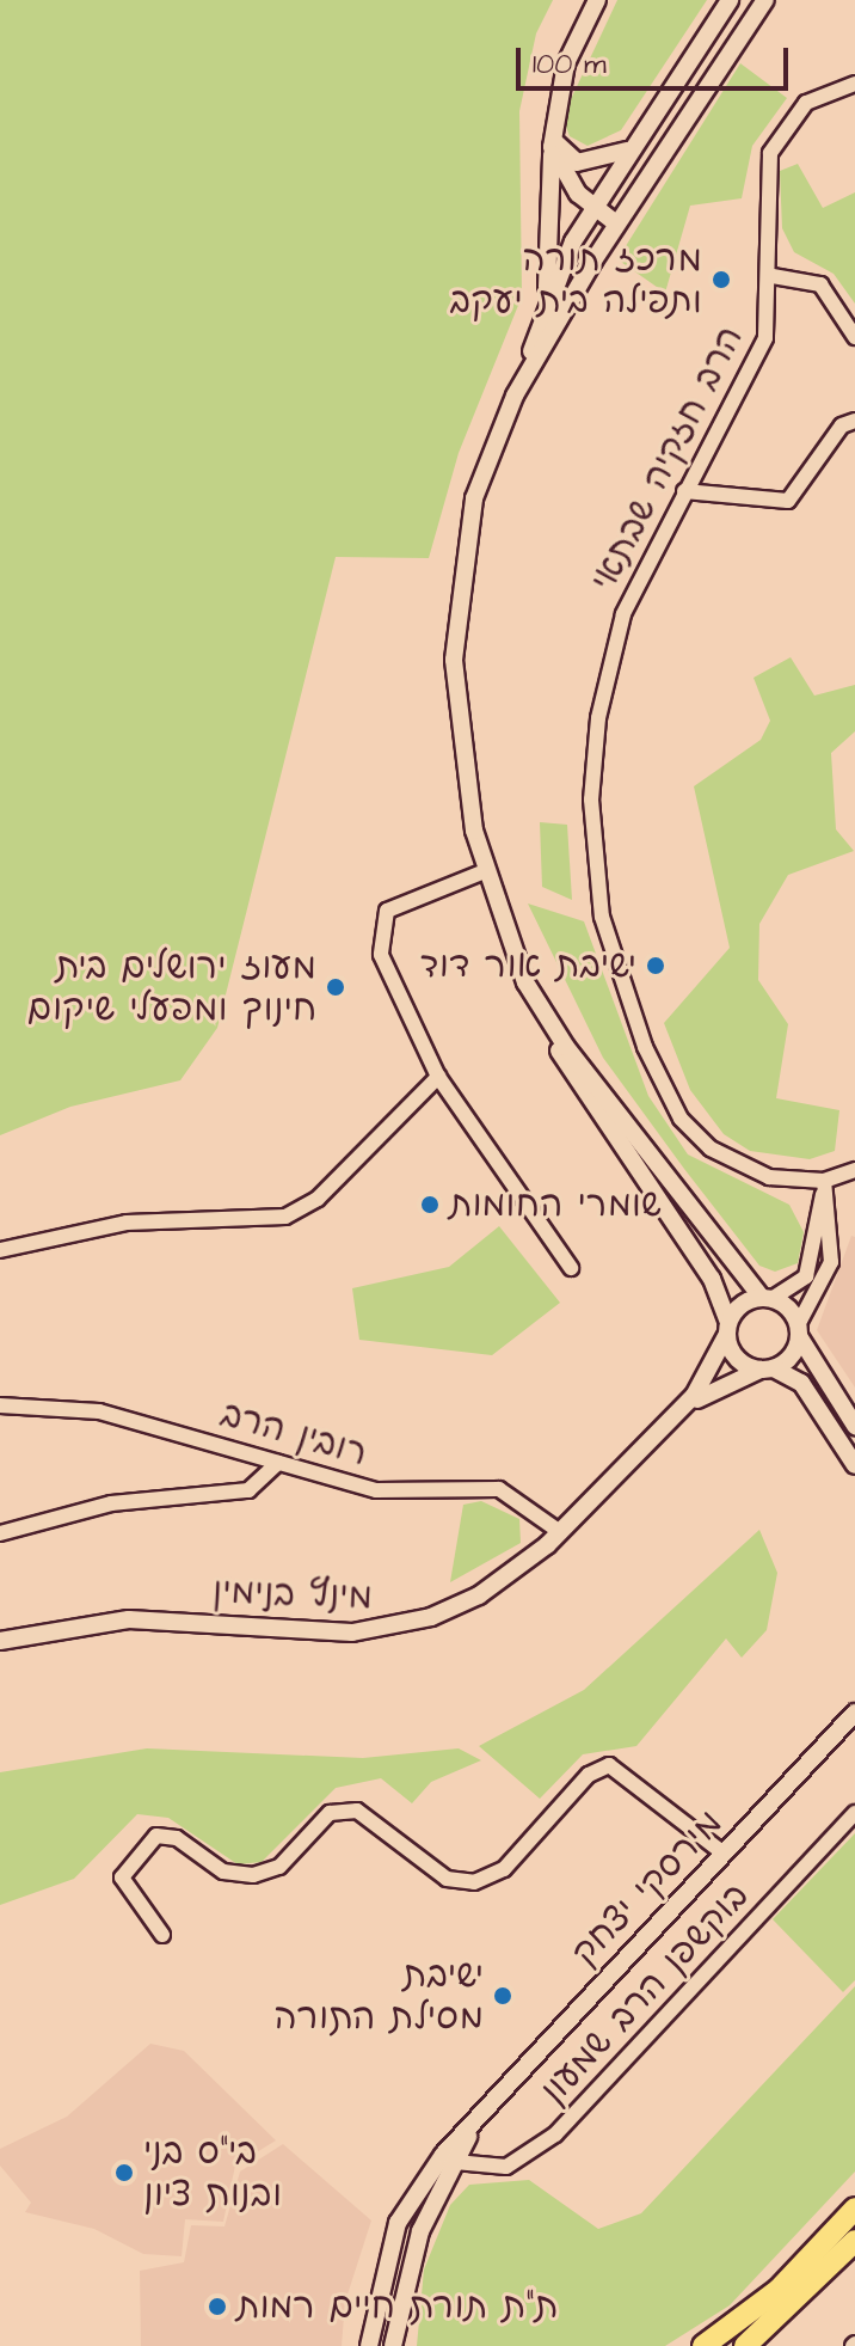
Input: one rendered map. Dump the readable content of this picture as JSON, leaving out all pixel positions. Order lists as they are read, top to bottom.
{
  "streets": {
    "street": [
      "הרב חזקיה שבתאי",
      "רובין הרב",
      "מינץ בנימין",
      "מירסקי יצחק",
      "בוקשפן הרב שמעון"
    ]
  },
  "crossings": [
    ["רובין הרב", "מינץ בנימין"]
  ],
  "places": [
    "מרכז תורה ותפילה בית יעקב",
    "ישיבת אור דוד",
    "מעוז ירושלים בית חינוך ומפעלי שיקום",
    "שומרי החומות",
    "ישיבת מסילת התורה",
    "בי\"ס בני ובנות ציון",
    "ת\"ת תורת חיים רמות"
  ],
  "scale_bar": "100 m"
}
